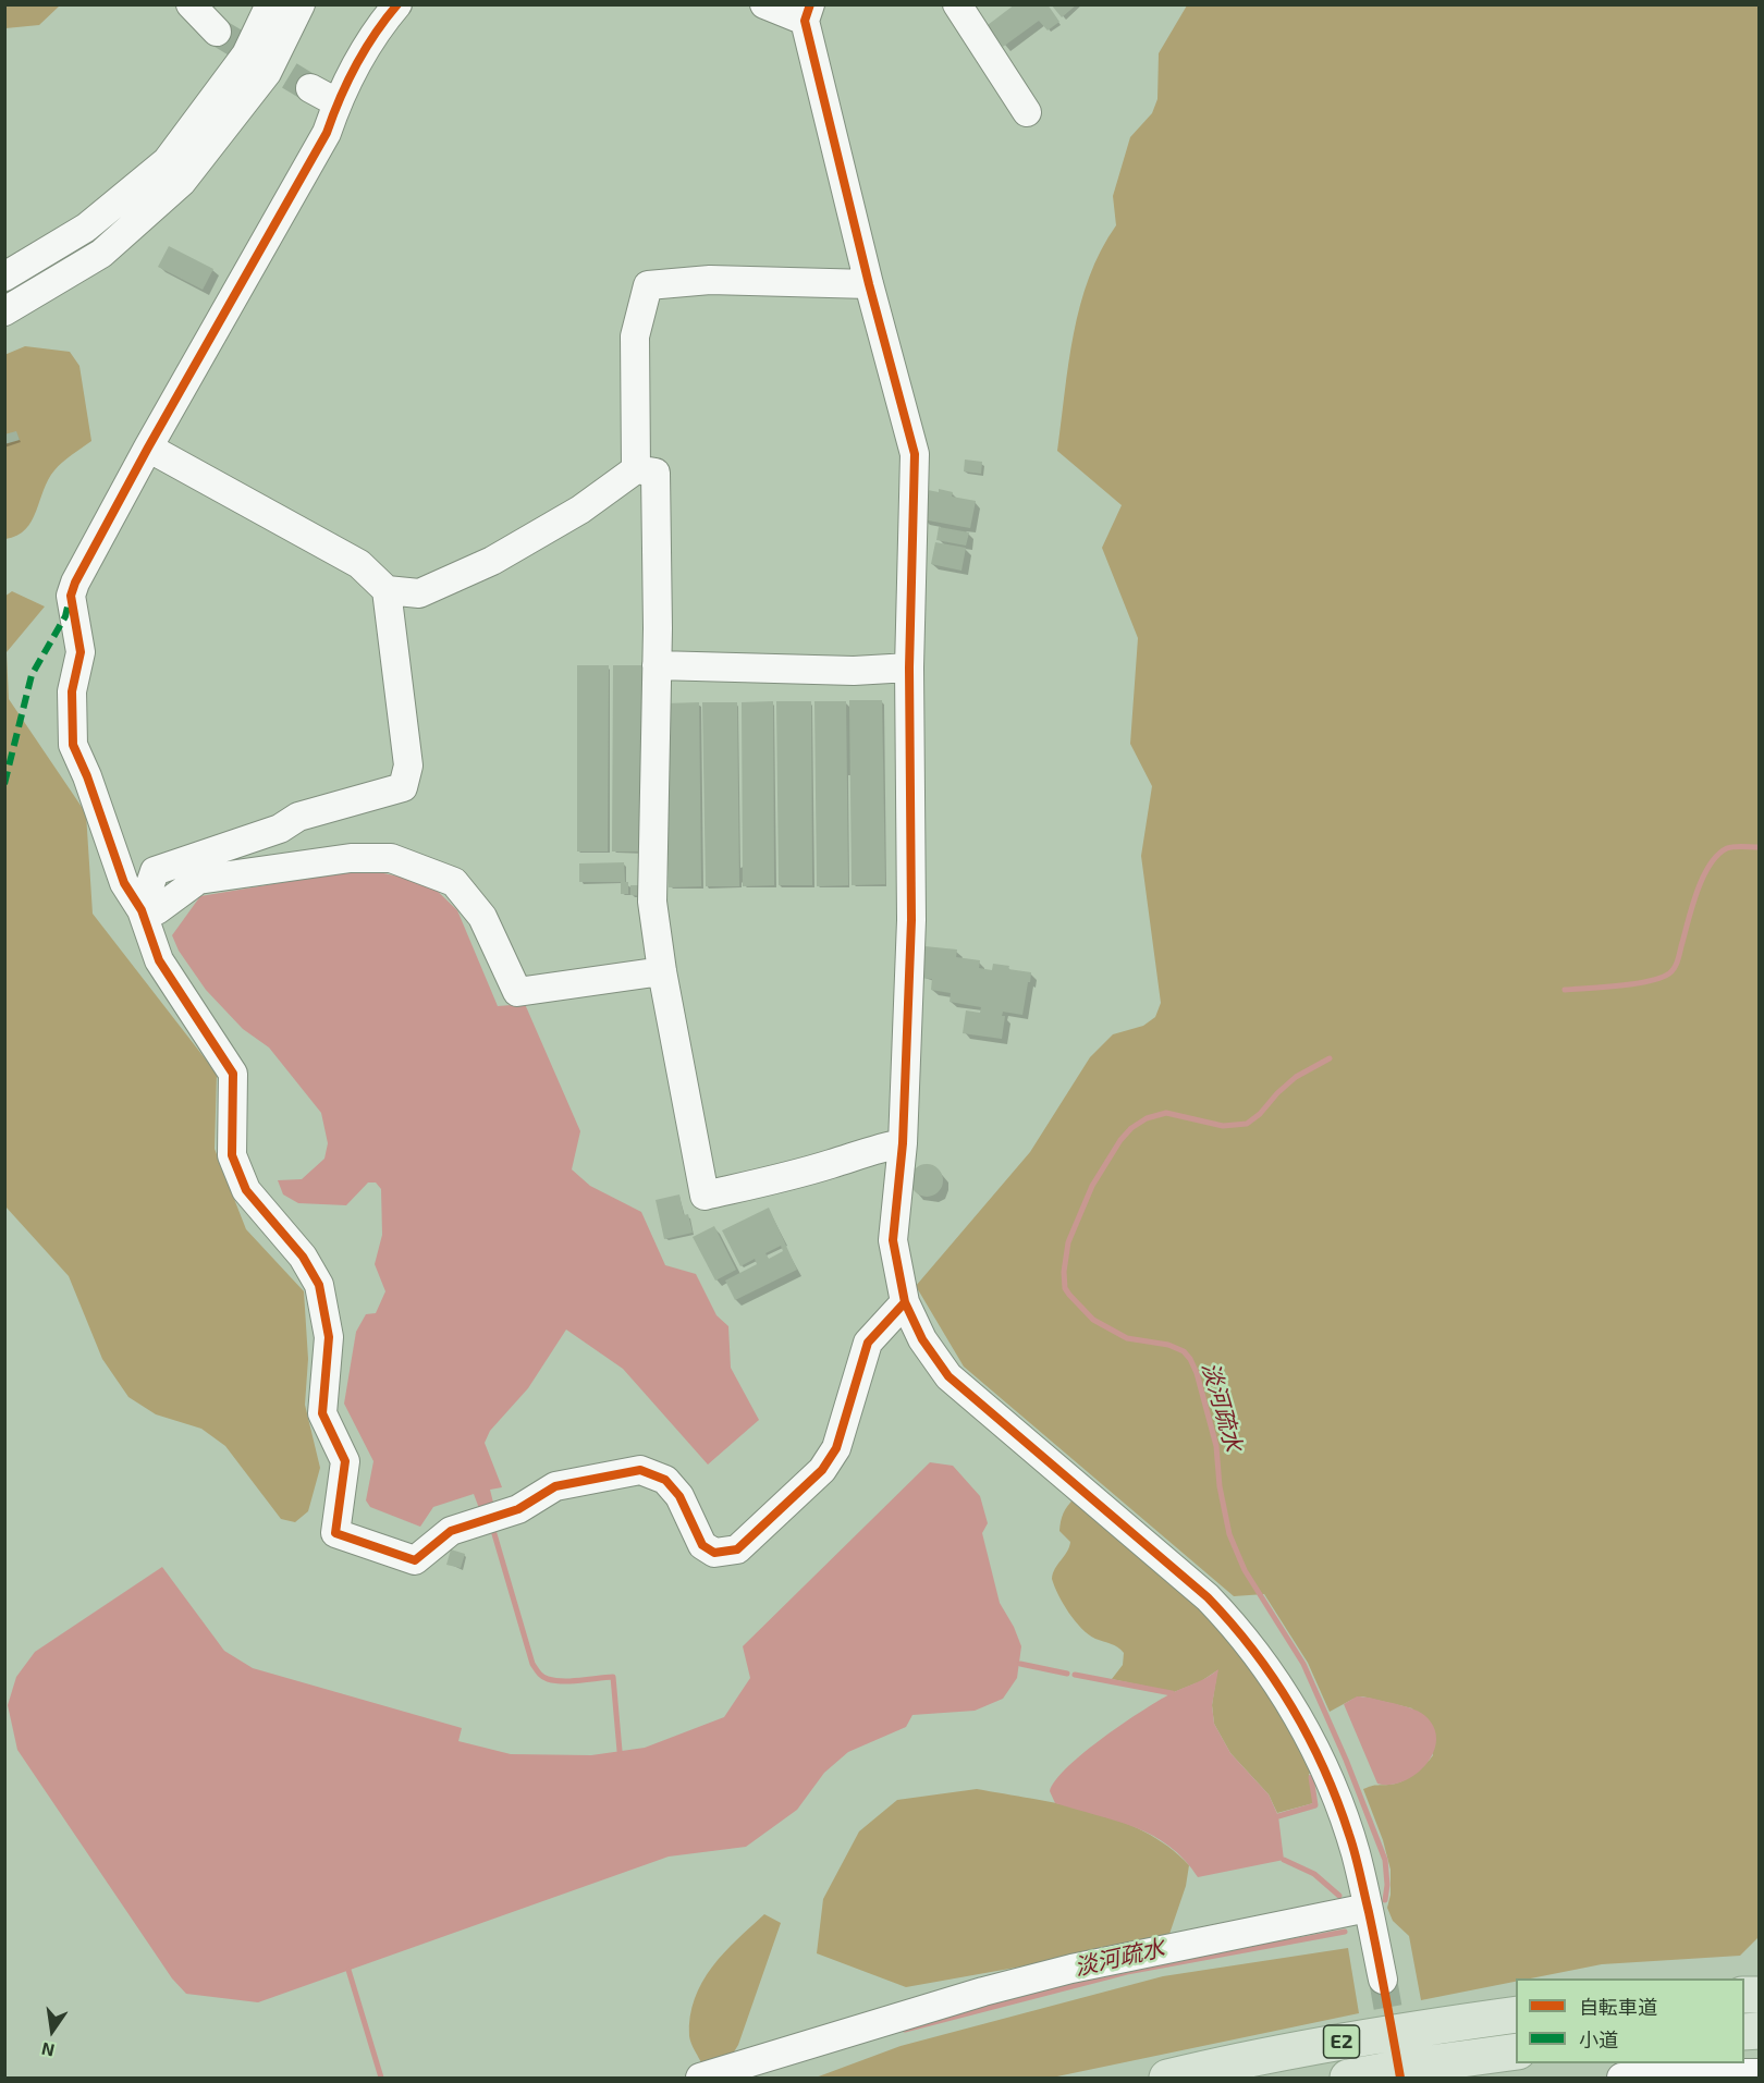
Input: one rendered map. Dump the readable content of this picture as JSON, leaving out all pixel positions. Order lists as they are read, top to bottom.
{
  "streets": {
    "highway": ["E2"]
  },
  "water": ["淡河疏水"],
  "legend": ["自転車道", "小道"],
  "north": "bottom"
}
